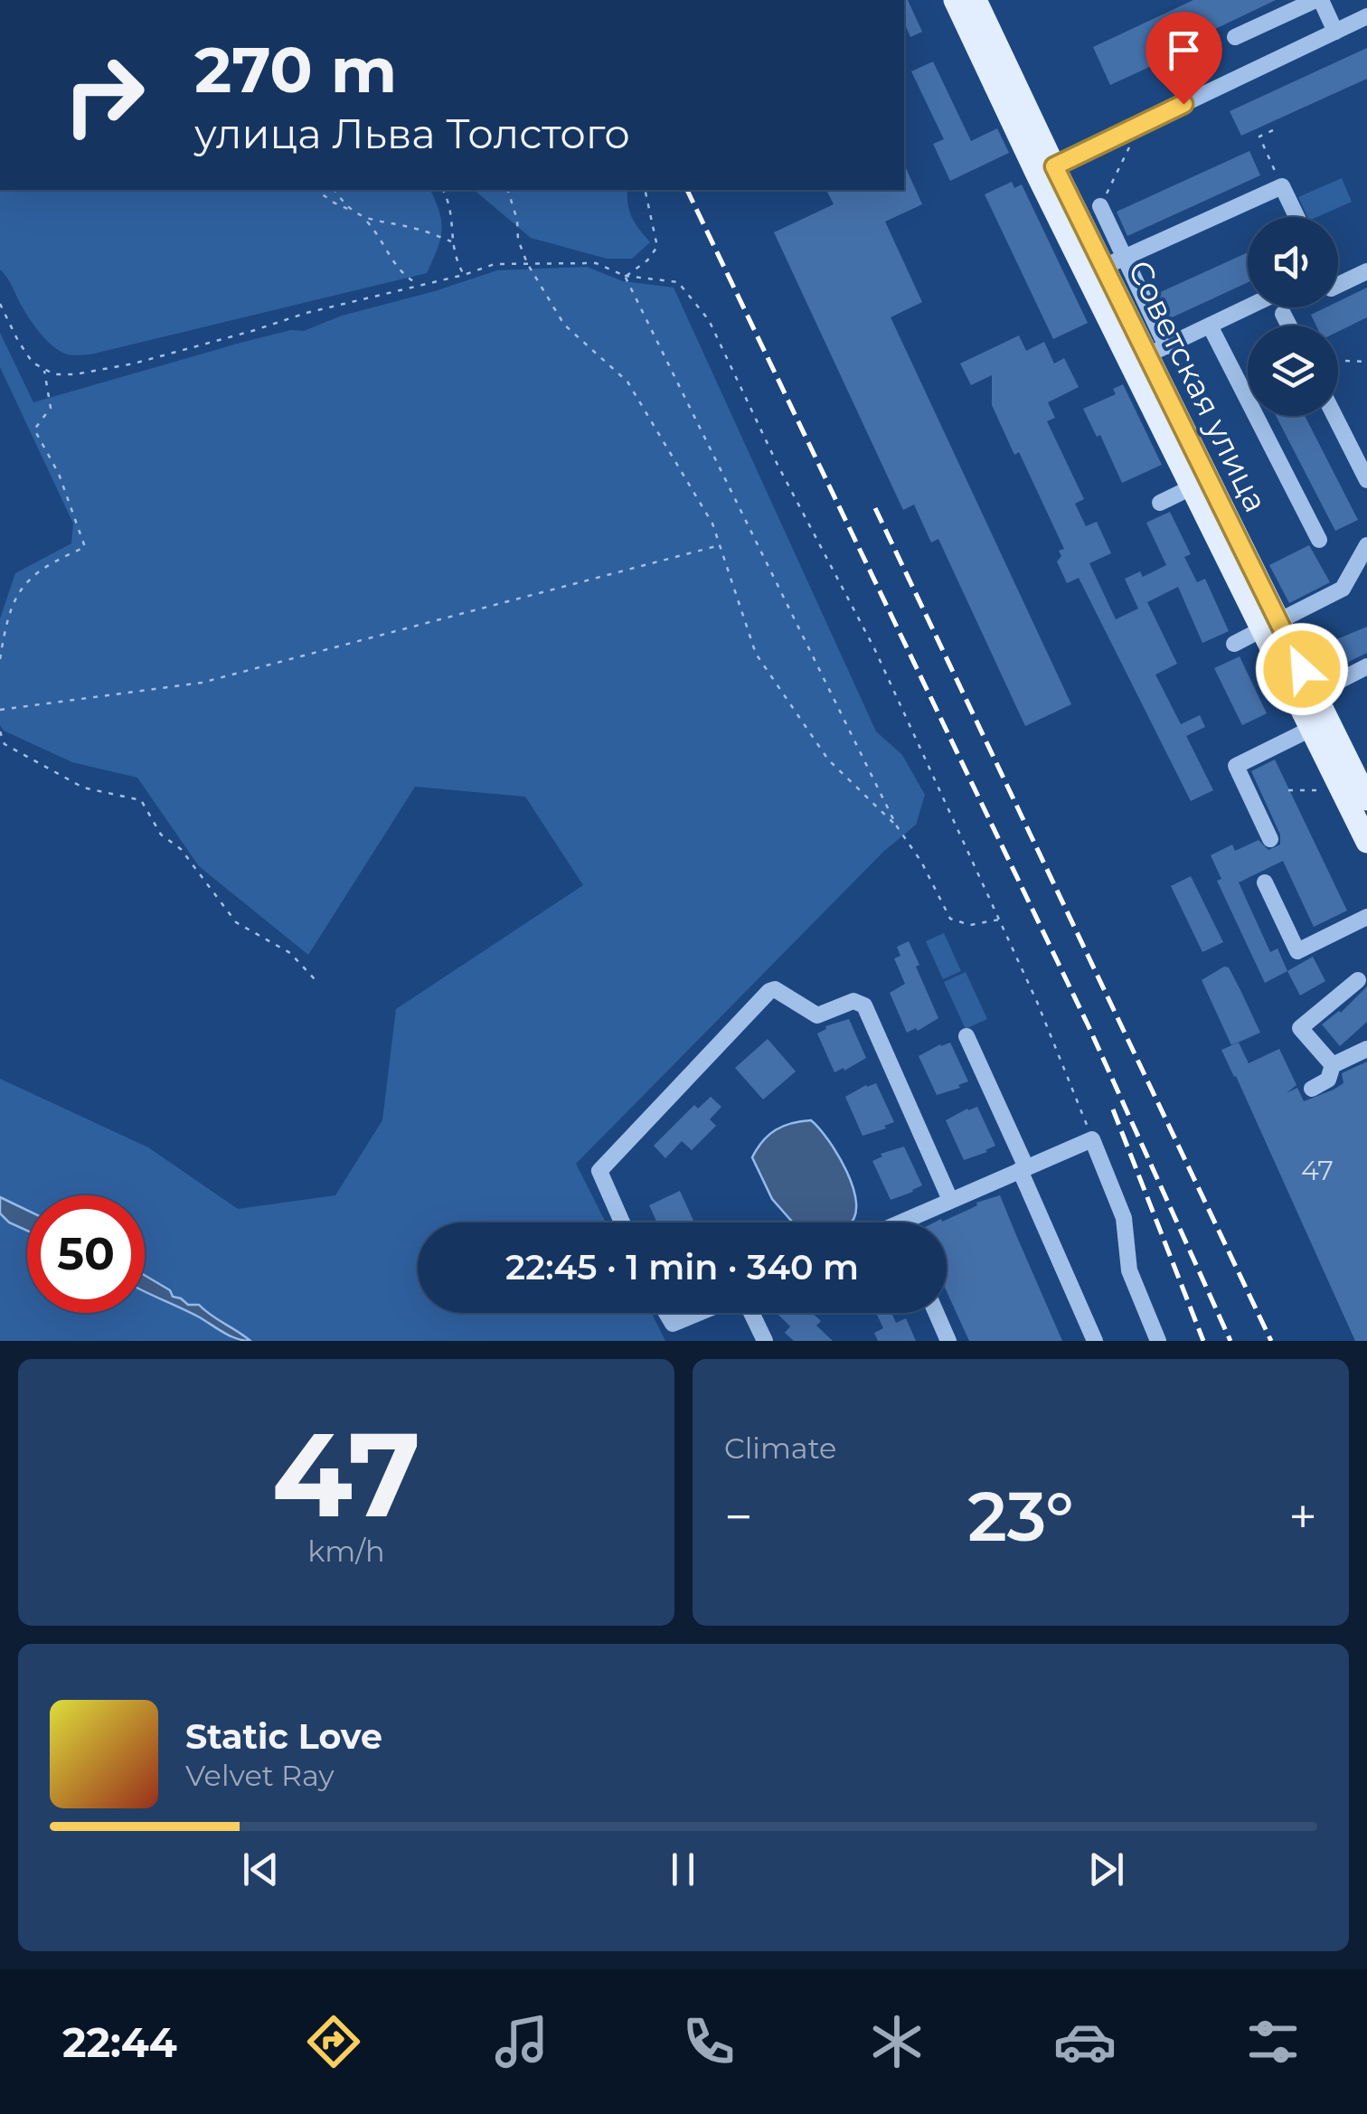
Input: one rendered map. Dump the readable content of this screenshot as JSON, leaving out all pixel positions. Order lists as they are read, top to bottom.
{
  "streets": {
    "main road": ["Советская улица"]
  },
  "house_numbers": ["47"],
  "page": {
    "turn": ["270 m", "улица Льва Толстого"],
    "limit": "50",
    "trip": "22:45 · 1 min · 340 m",
    "tile": [
      ["47", "km/h"],
      "Climate"
    ],
    "heat": ["−", "23°", "+"],
    "song": ["Static Love", "Velvet Ray"],
    "tabs": "22:44"
  }
}
